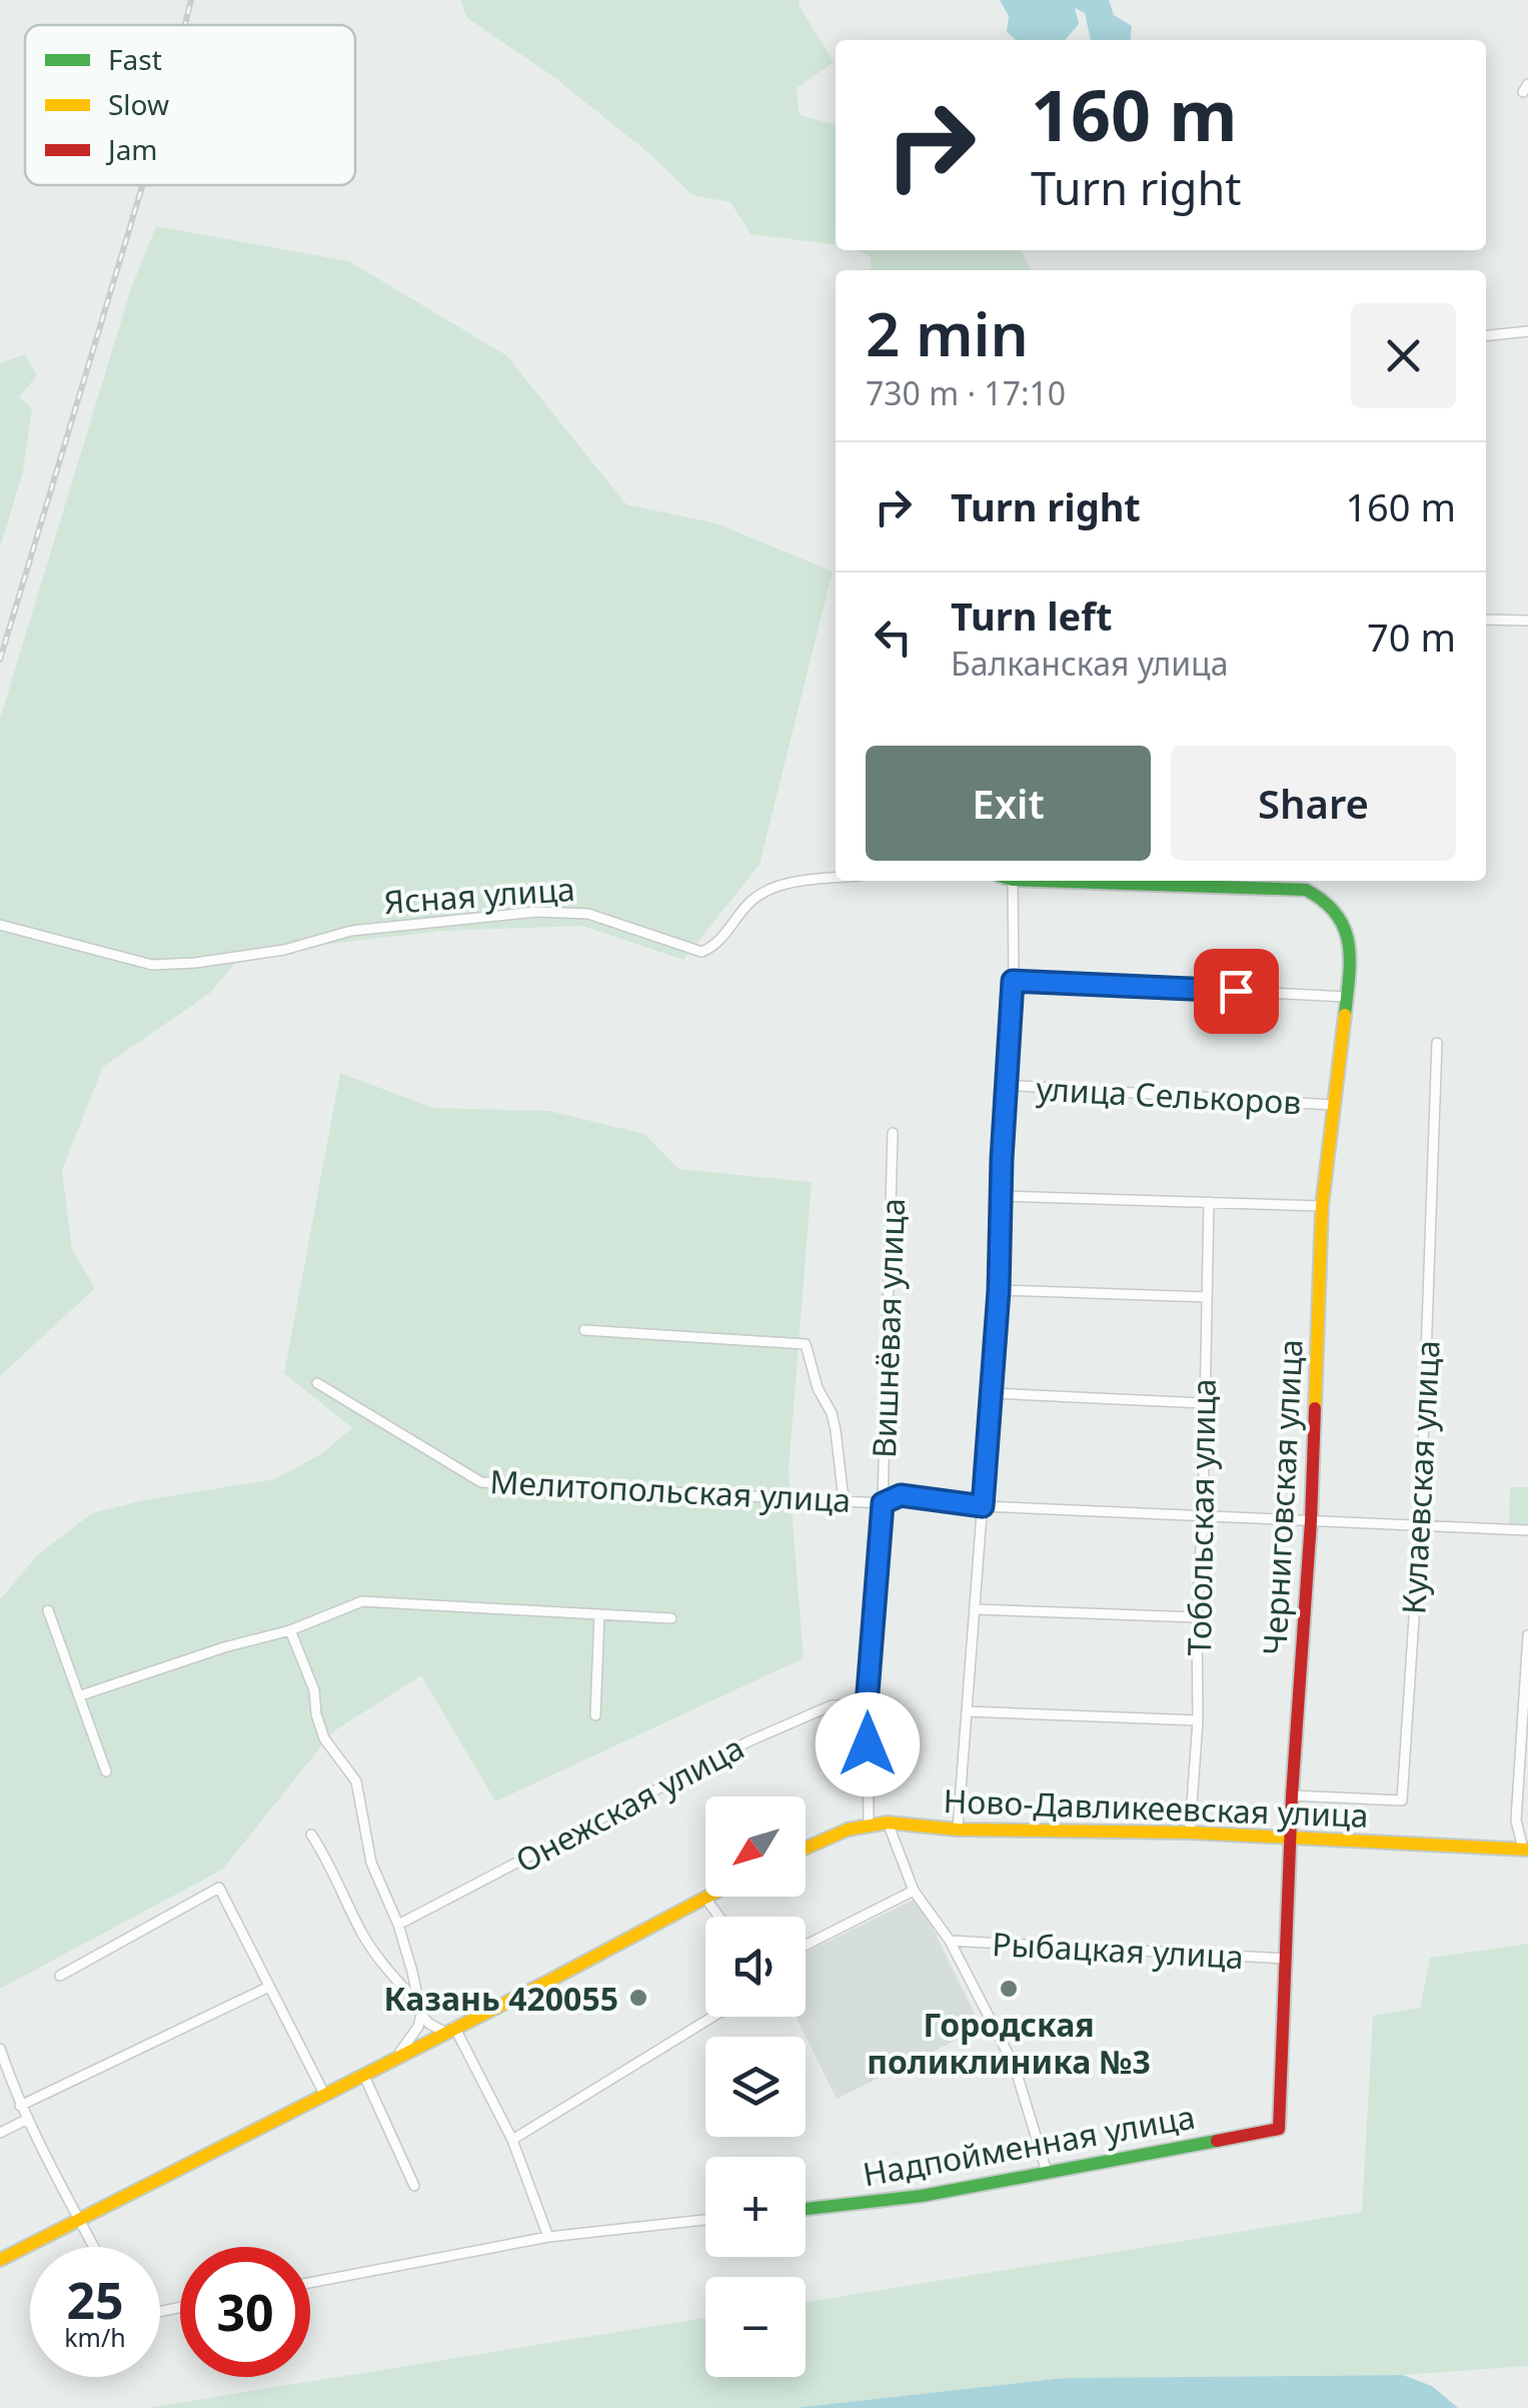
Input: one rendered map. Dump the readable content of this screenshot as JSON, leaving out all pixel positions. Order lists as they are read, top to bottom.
{
  "streets": {
    "street": [
      "Ясная улица",
      "улица Селькоров",
      "Вишнёвая улица",
      "Кулаевская улица",
      "Мелитопольская улица",
      "Черниговская улица",
      "Тобольская улица",
      "Онежская улица",
      "Ново-Давликеевская улица",
      "Рыбацкая улица",
      "Надпойменная улица"
    ]
  },
  "crossings": [
    ["улица Селькоров", "Черниговская улица"],
    ["Вишнёвая улица", "Мелитопольская улица"],
    ["Вишнёвая улица", "Онежская улица"],
    ["Вишнёвая улица", "Ново-Давликеевская улица"],
    ["Кулаевская улица", "Мелитопольская улица"],
    ["Кулаевская улица", "Черниговская улица"],
    ["Мелитопольская улица", "Черниговская улица"],
    ["Мелитопольская улица", "Тобольская улица"],
    ["Черниговская улица", "Ново-Давликеевская улица"],
    ["Черниговская улица", "Рыбацкая улица"],
    ["Черниговская улица", "Надпойменная улица"],
    ["Тобольская улица", "Ново-Давликеевская улица"],
    ["Ново-Давликеевская улица", "Рыбацкая улица"],
    ["Рыбацкая улица", "Надпойменная улица"]
  ],
  "places": ["Городская поликлиника №3", "Казань 420055"],
  "legend": ["Fast", "Slow", "Jam"],
  "north": "bottom left",
  "page": {
    "turn": ["160 m", "Turn right"],
    "heading": ["2 min", "730 m · 17:10"],
    "list": [
      {
        "name": "Turn right",
        "value": "160 m"
      },
      {
        "name": "Turn left",
        "note": "Балканская улица",
        "value": "70 m"
      }
    ],
    "buttons": ["Exit", "Share"],
    "map_buttons": ["+", "−"],
    "speed": "25 km/h",
    "limit": "30"
  }
}
